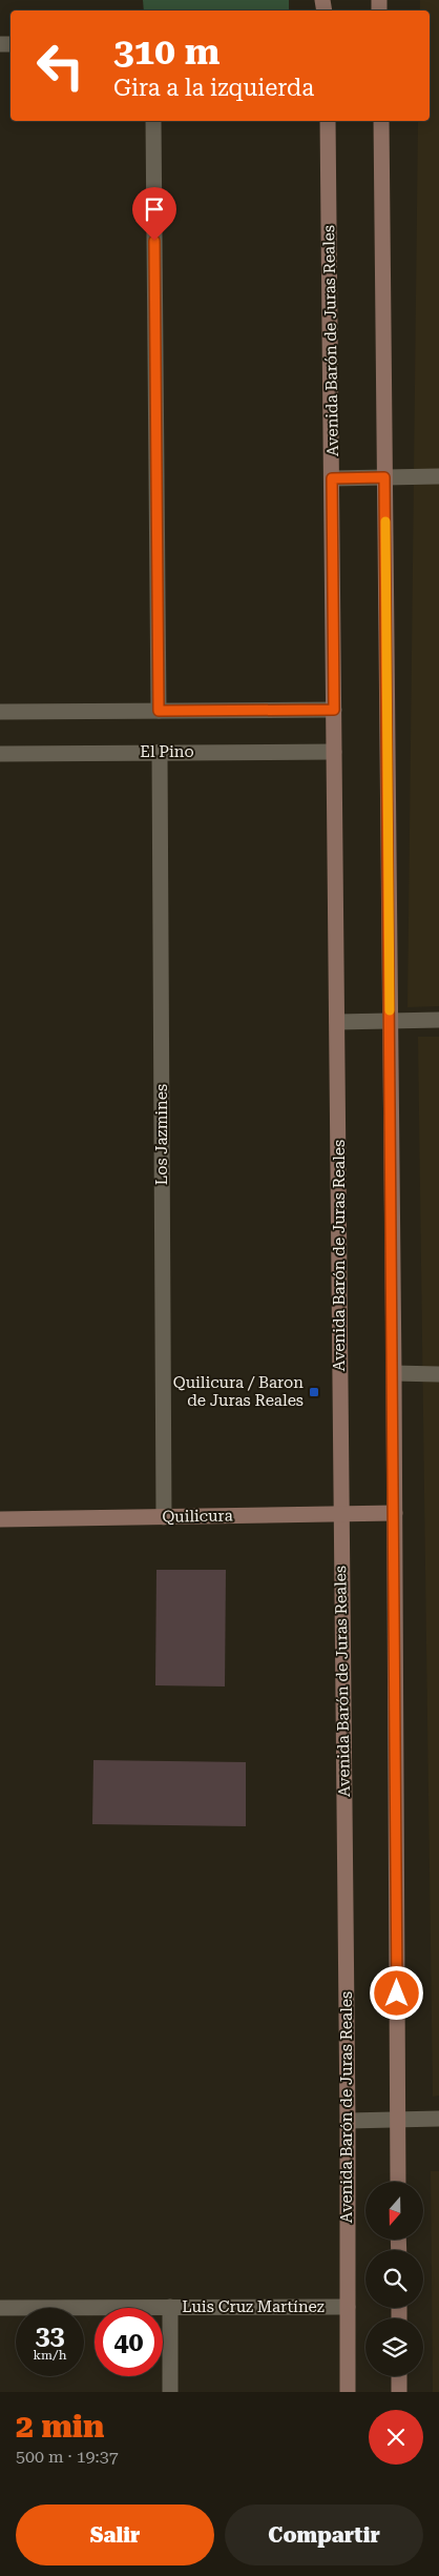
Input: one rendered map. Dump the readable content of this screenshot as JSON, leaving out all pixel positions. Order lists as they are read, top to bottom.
{
  "streets": {
    "street": [
      "Avenida Barón de Juras Reales",
      "El Pino",
      "Los Jazmines",
      "Quilicura",
      "Luis Cruz Martínez"
    ]
  },
  "crossings": [
    ["Avenida Barón de Juras Reales", "El Pino"],
    ["Avenida Barón de Juras Reales", "Quilicura"],
    ["Avenida Barón de Juras Reales", "Luis Cruz Martínez"],
    ["El Pino", "Los Jazmines"],
    ["Los Jazmines", "Quilicura"]
  ],
  "places": {
    "transit": ["Quilicura / Baron de Juras Reales"]
  },
  "north": "bottom",
  "page": {
    "turn": ["310 m", "Gira a la izquierda"],
    "speed": "33 km/h",
    "limit": "40",
    "heading": ["2 min", "500 m · 19:37"],
    "buttons": ["Salir", "Compartir"]
  }
}
